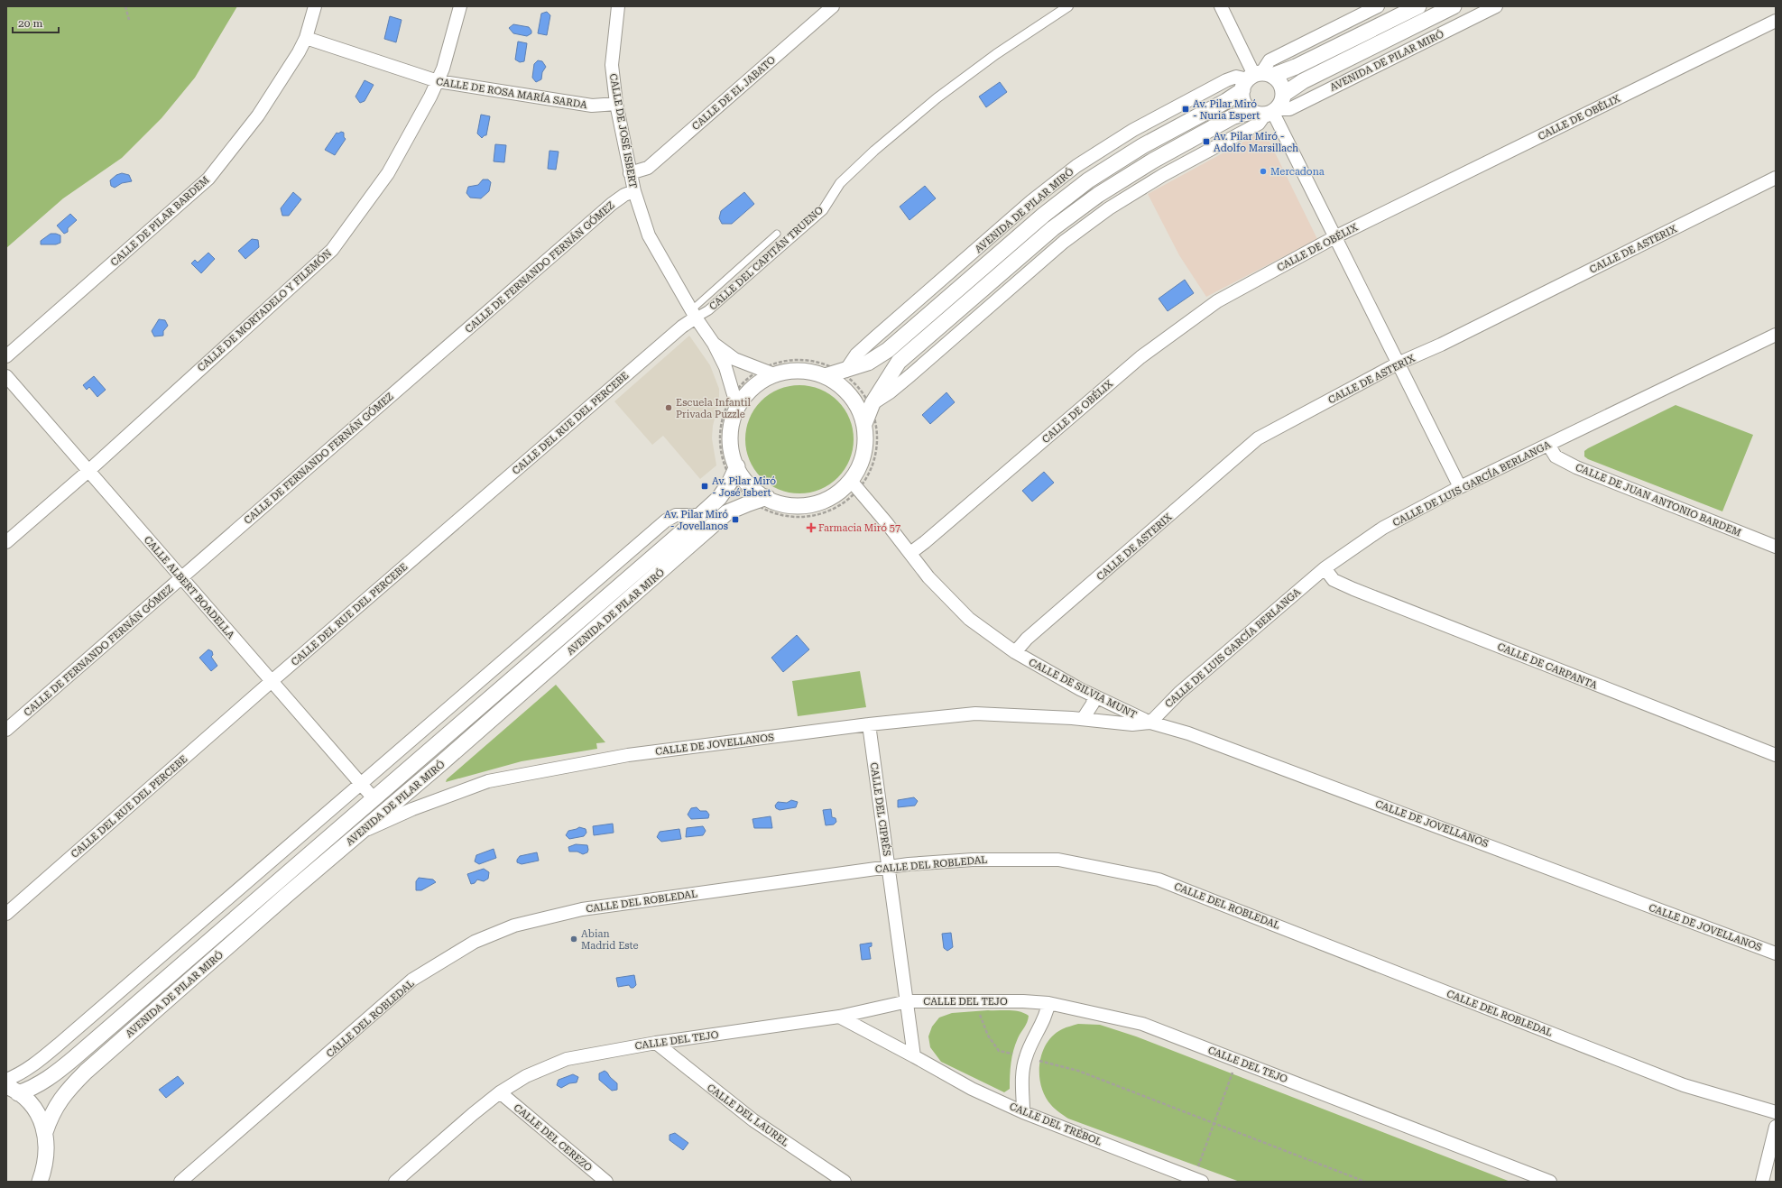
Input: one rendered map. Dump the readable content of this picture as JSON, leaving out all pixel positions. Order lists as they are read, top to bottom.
{
  "streets": {
    "street": [
      "AVENIDA DE PILAR MIRÓ",
      "CALLE DE ROSA MARÍA SARDA",
      "CALLE DE EL JABATO",
      "CALLE DE OBÉLIX",
      "CALLE DE JOSÉ ISBERT",
      "CALLE DE PILAR BARDEM",
      "CALLE DE ASTERIX",
      "CALLE DEL CAPITÁN TRUENO",
      "CALLE DE FERNANDO FERNÁN GÓMEZ",
      "CALLE DE MORTADELO Y FILEMÓN",
      "CALLE DEL RUE DEL PERCEBE",
      "CALLE DE LUIS GARCÍA BERLANGA",
      "CALLE DE JUAN ANTONIO BARDEM",
      "CALLE ALBERT BOADELLA",
      "CALLE DE CARPANTA",
      "CALLE DE SILVIA MUNT",
      "CALLE DE JOVELLANOS",
      "CALLE DEL CIPRÉS",
      "CALLE DEL ROBLEDAL",
      "CALLE DEL TEJO",
      "CALLE DEL LAUREL",
      "CALLE DEL TRÉBOL",
      "CALLE DEL CEREZO"
    ]
  },
  "crossings": [
    ["AVENIDA DE PILAR MIRÓ", "CALLE ALBERT BOADELLA"],
    ["AVENIDA DE PILAR MIRÓ", "CALLE DE JOVELLANOS"],
    ["CALLE DE ROSA MARÍA SARDA", "CALLE DE JOSÉ ISBERT"],
    ["CALLE DE ROSA MARÍA SARDA", "CALLE DE PILAR BARDEM"],
    ["CALLE DE ROSA MARÍA SARDA", "CALLE DE MORTADELO Y FILEMÓN"],
    ["CALLE DE EL JABATO", "CALLE DE JOSÉ ISBERT"],
    ["CALLE DE OBÉLIX", "CALLE DE SILVIA MUNT"],
    ["CALLE DE JOSÉ ISBERT", "CALLE DEL CAPITÁN TRUENO"],
    ["CALLE DE JOSÉ ISBERT", "CALLE DE FERNANDO FERNÁN GÓMEZ"],
    ["CALLE DE JOSÉ ISBERT", "CALLE DEL RUE DEL PERCEBE"],
    ["CALLE DE ASTERIX", "CALLE DE SILVIA MUNT"],
    ["CALLE DEL CAPITÁN TRUENO", "CALLE DEL RUE DEL PERCEBE"],
    ["CALLE DE FERNANDO FERNÁN GÓMEZ", "CALLE ALBERT BOADELLA"],
    ["CALLE DE MORTADELO Y FILEMÓN", "CALLE ALBERT BOADELLA"],
    ["CALLE DEL RUE DEL PERCEBE", "CALLE ALBERT BOADELLA"],
    ["CALLE DE LUIS GARCÍA BERLANGA", "CALLE DE JUAN ANTONIO BARDEM"],
    ["CALLE DE LUIS GARCÍA BERLANGA", "CALLE DE CARPANTA"],
    ["CALLE DE LUIS GARCÍA BERLANGA", "CALLE DE SILVIA MUNT"],
    ["CALLE DE LUIS GARCÍA BERLANGA", "CALLE DE JOVELLANOS"],
    ["CALLE DE SILVIA MUNT", "CALLE DE JOVELLANOS"],
    ["CALLE DE JOVELLANOS", "CALLE DEL CIPRÉS"],
    ["CALLE DEL CIPRÉS", "CALLE DEL ROBLEDAL"],
    ["CALLE DEL CIPRÉS", "CALLE DEL TEJO"],
    ["CALLE DEL TEJO", "CALLE DEL LAUREL"],
    ["CALLE DEL TEJO", "CALLE DEL TRÉBOL"],
    ["CALLE DEL TEJO", "CALLE DEL CEREZO"]
  ],
  "places": {
    "transit": [
      "Av. Pilar Miró - Nuria Espert",
      "Av. Pilar Miró - Adolfo Marsillach",
      "Av. Pilar Miró - José Isbert",
      "Av. Pilar Miró - Jovellanos"
    ],
    "other": ["Mercadona", "Escuela Infantil Privada Puzzle", "Abian Madrid Este"],
    "health": ["Farmacia Miró 57"]
  },
  "scale_bar": "20 m"
}
